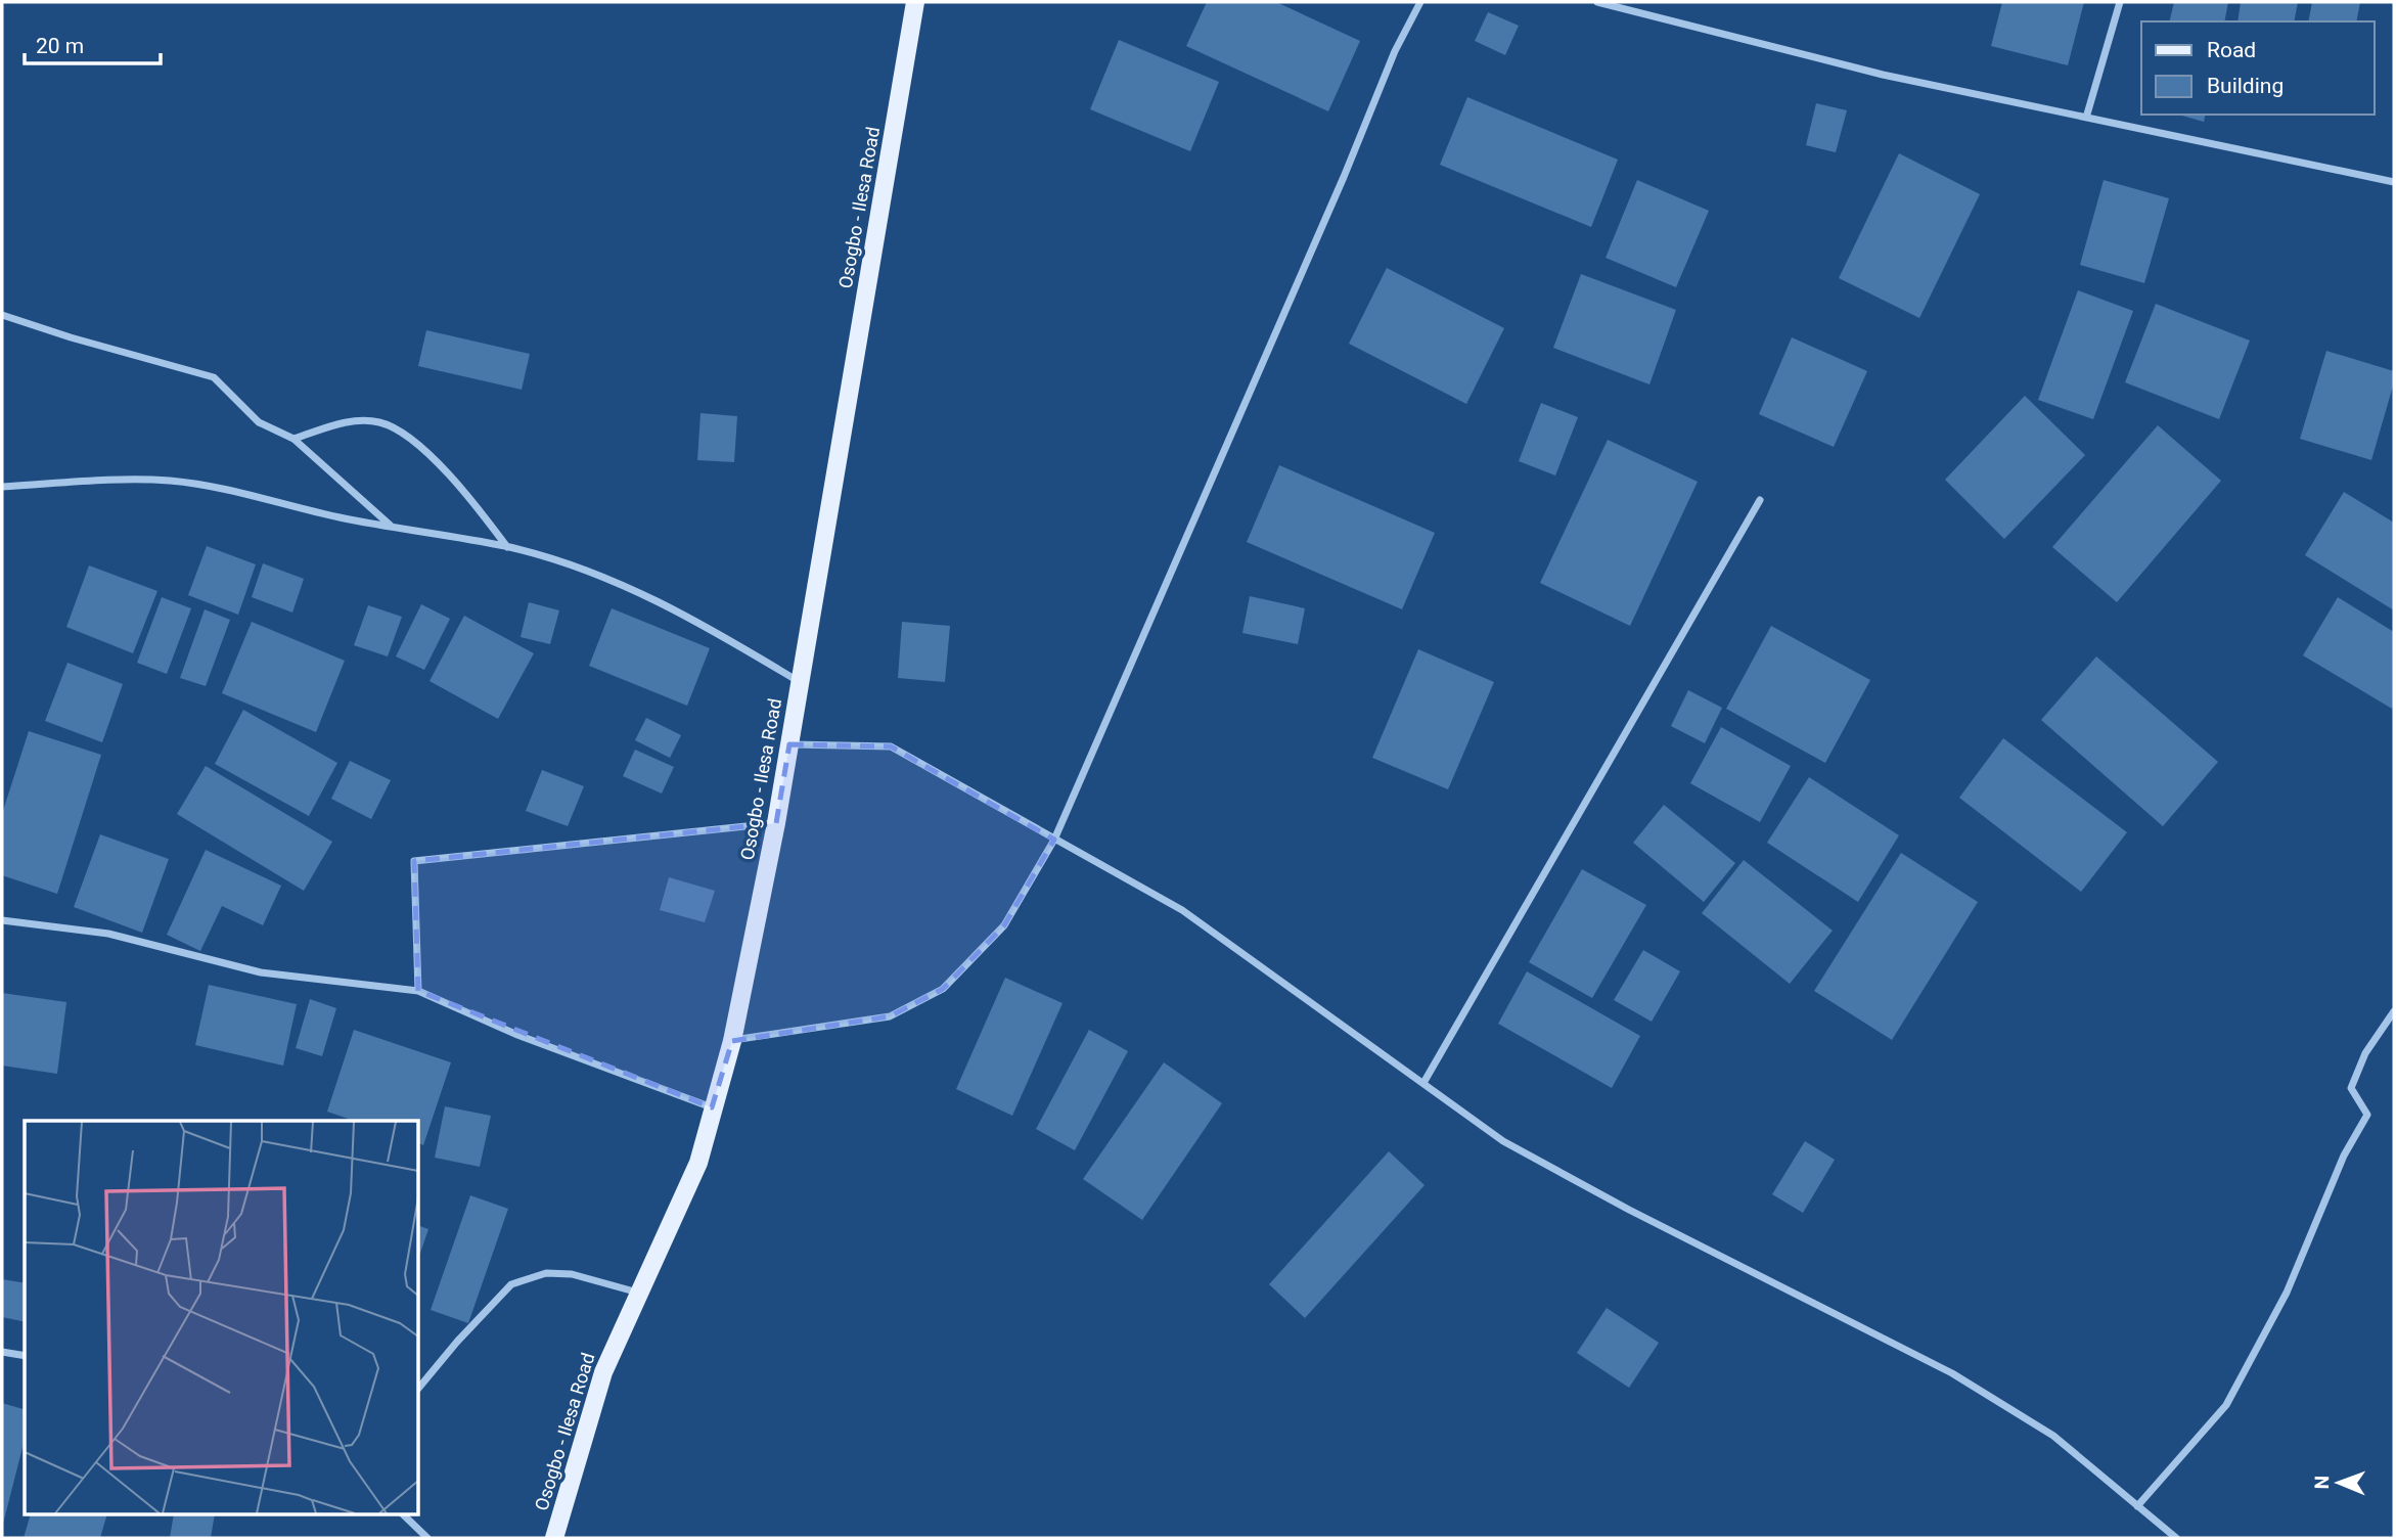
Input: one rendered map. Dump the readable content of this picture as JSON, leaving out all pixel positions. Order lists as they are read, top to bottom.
{
  "streets": {
    "main road": ["Osogbo - Ilesa Road"]
  },
  "legend": ["Road", "Building"],
  "scale_bar": "20 m",
  "north": "left"
}
